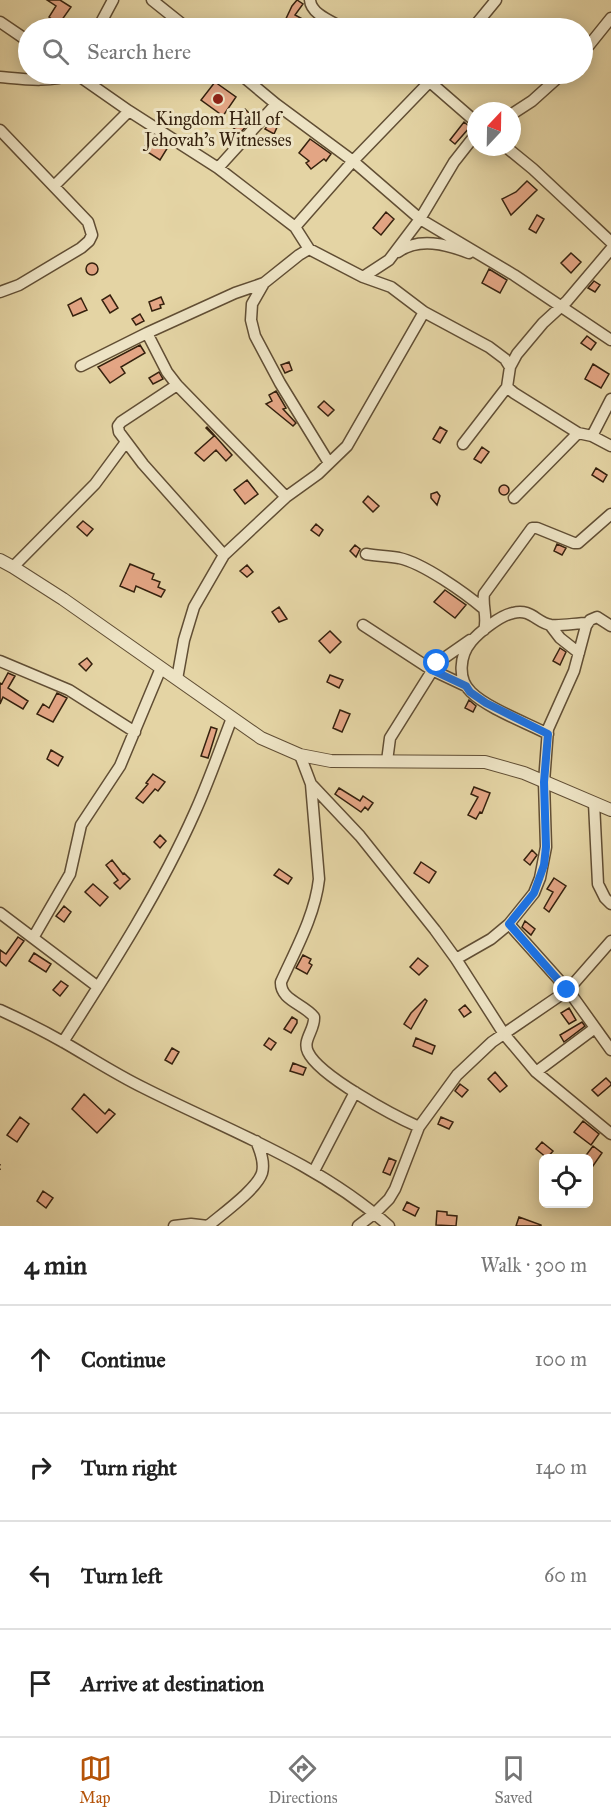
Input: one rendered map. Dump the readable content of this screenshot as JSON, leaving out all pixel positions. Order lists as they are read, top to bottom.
{
  "places": ["Kingdom Hall of Jehovah's Witnesses"],
  "north": "top",
  "page": {
    "search": "Search here",
    "heading": ["4 min", "Walk · 300 m"],
    "list": [
      ["Continue", "100 m"],
      ["Turn right", "140 m"],
      ["Turn left", "60 m"],
      "Arrive at destination"
    ],
    "nav": ["Map", "Directions", "Saved"]
  }
}
